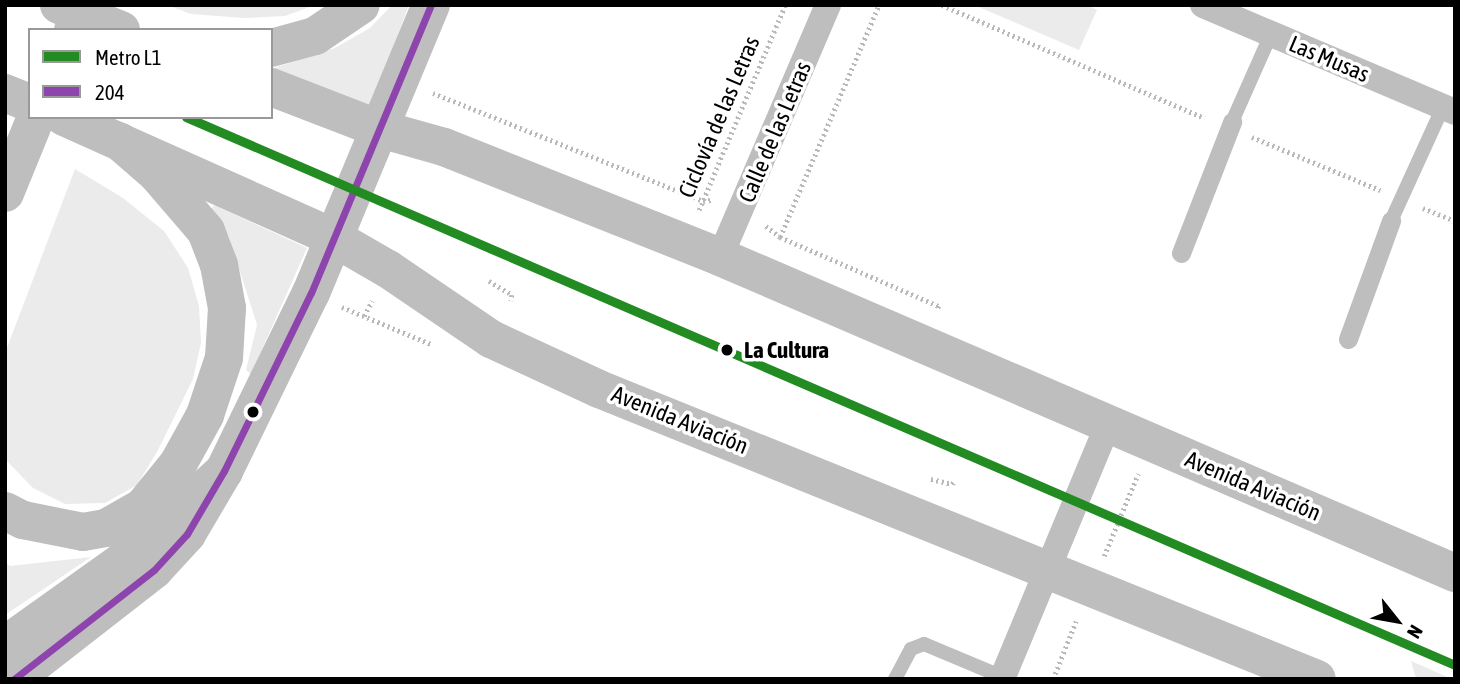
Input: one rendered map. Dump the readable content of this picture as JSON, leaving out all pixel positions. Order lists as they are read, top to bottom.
{
  "streets": {
    "main road": ["Avenida Aviación"],
    "street": ["Las Musas", "Calle de las Letras"],
    "path": ["Ciclovía de las Letras"]
  },
  "crossings": [
    ["Ciclovía de las Letras", "Avenida Aviación"],
    ["Calle de las Letras", "Avenida Aviación"]
  ],
  "places": ["La Cultura"],
  "lines": ["transit line 204", "metro line L1"],
  "legend": ["Metro L1", "204"],
  "north": "bottom right"
}
